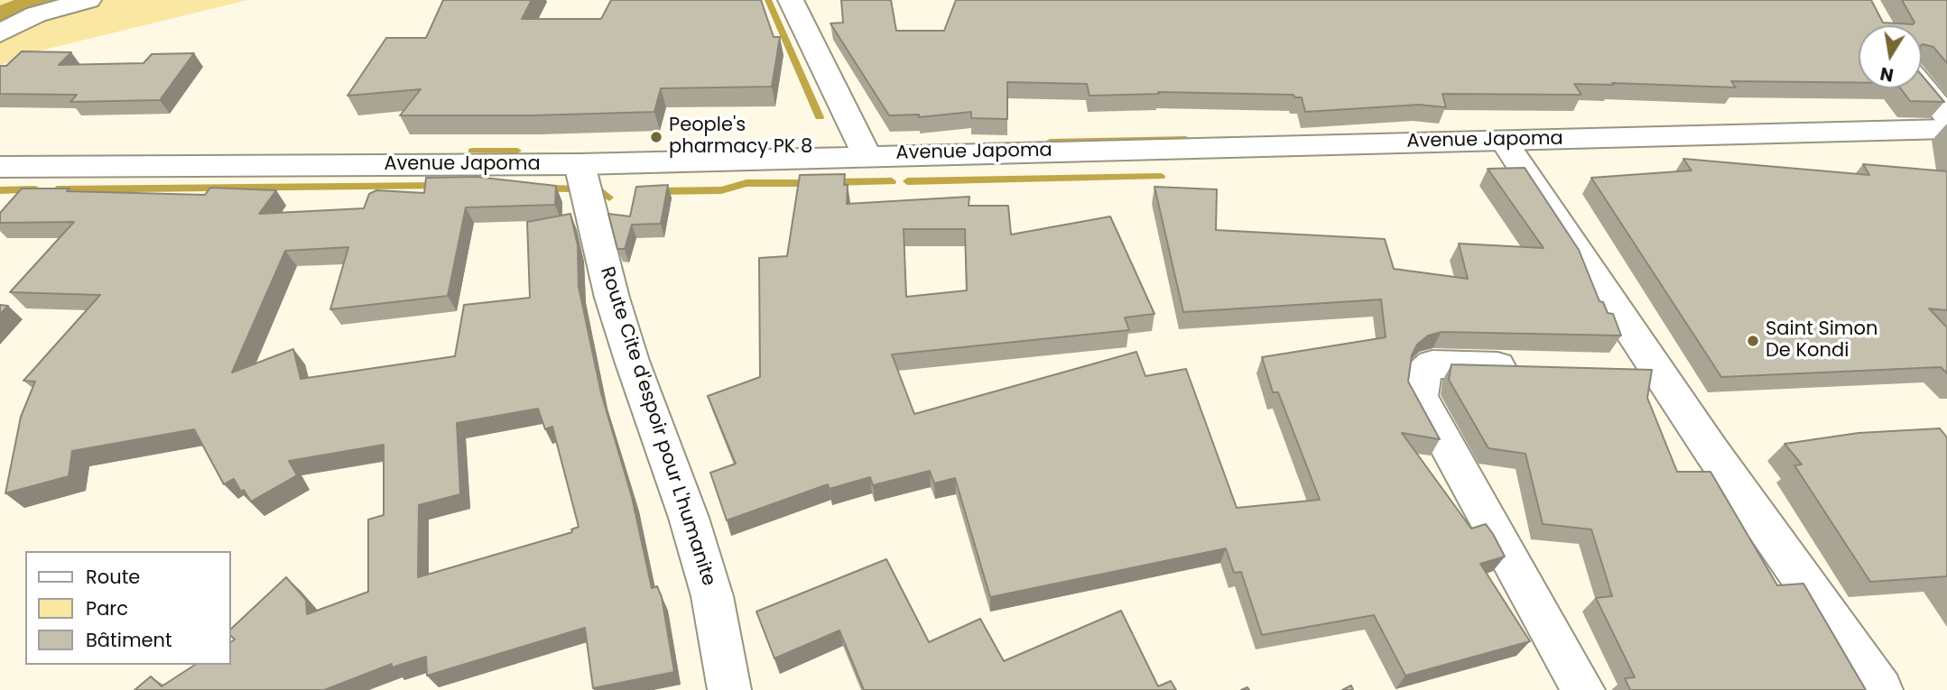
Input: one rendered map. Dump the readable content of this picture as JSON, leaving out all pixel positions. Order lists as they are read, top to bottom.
{
  "streets": {
    "main road": ["Avenue Japoma", "Route Cite d'espoir pour L'humanite"]
  },
  "crossings": [
    ["Avenue Japoma", "Route Cite d'espoir pour L'humanite"]
  ],
  "places": ["People's pharmacy PK 8", "Saint Simon De Kondi"],
  "legend": ["Route", "Parc", "Bâtiment"],
  "north": "bottom"
}
